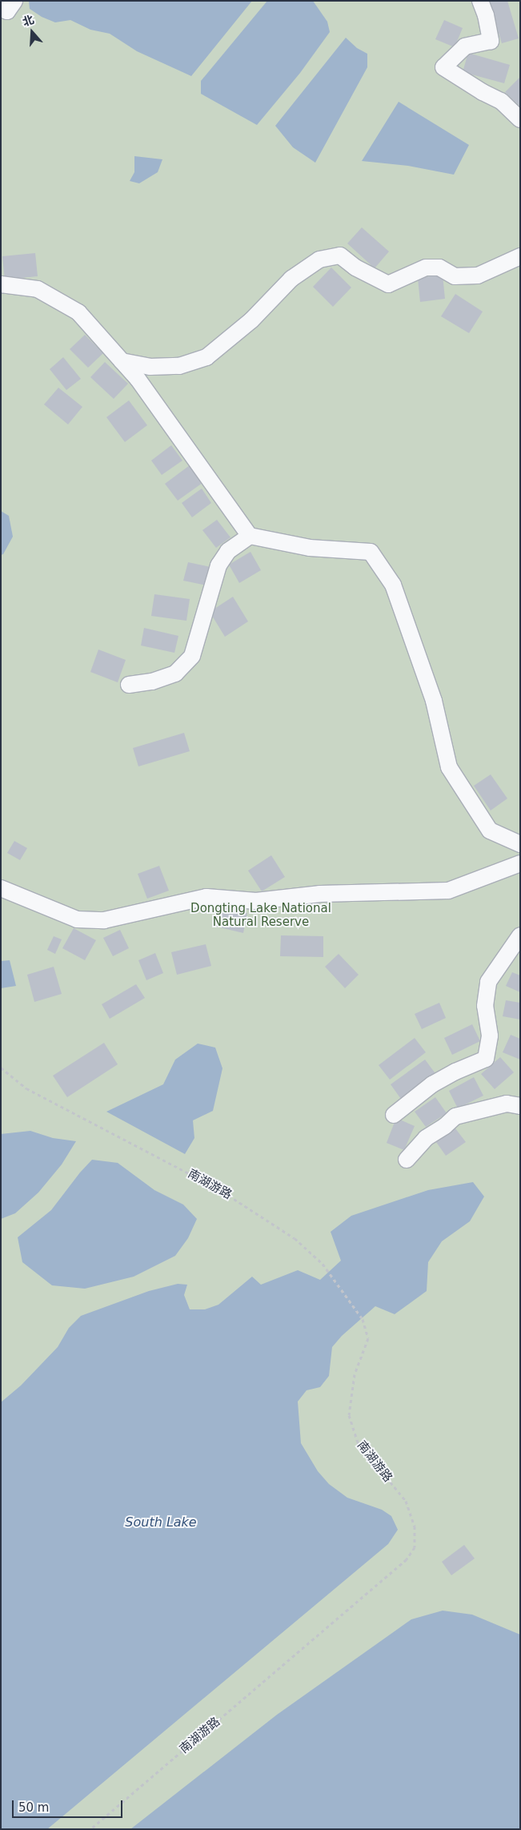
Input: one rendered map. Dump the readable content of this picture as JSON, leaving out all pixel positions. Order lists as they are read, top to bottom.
{
  "streets": {
    "path": ["南湖游路"]
  },
  "water": ["South Lake"],
  "parks": ["Dongting Lake National Natural Reserve"],
  "scale_bar": "50 m",
  "north": "top"
}
